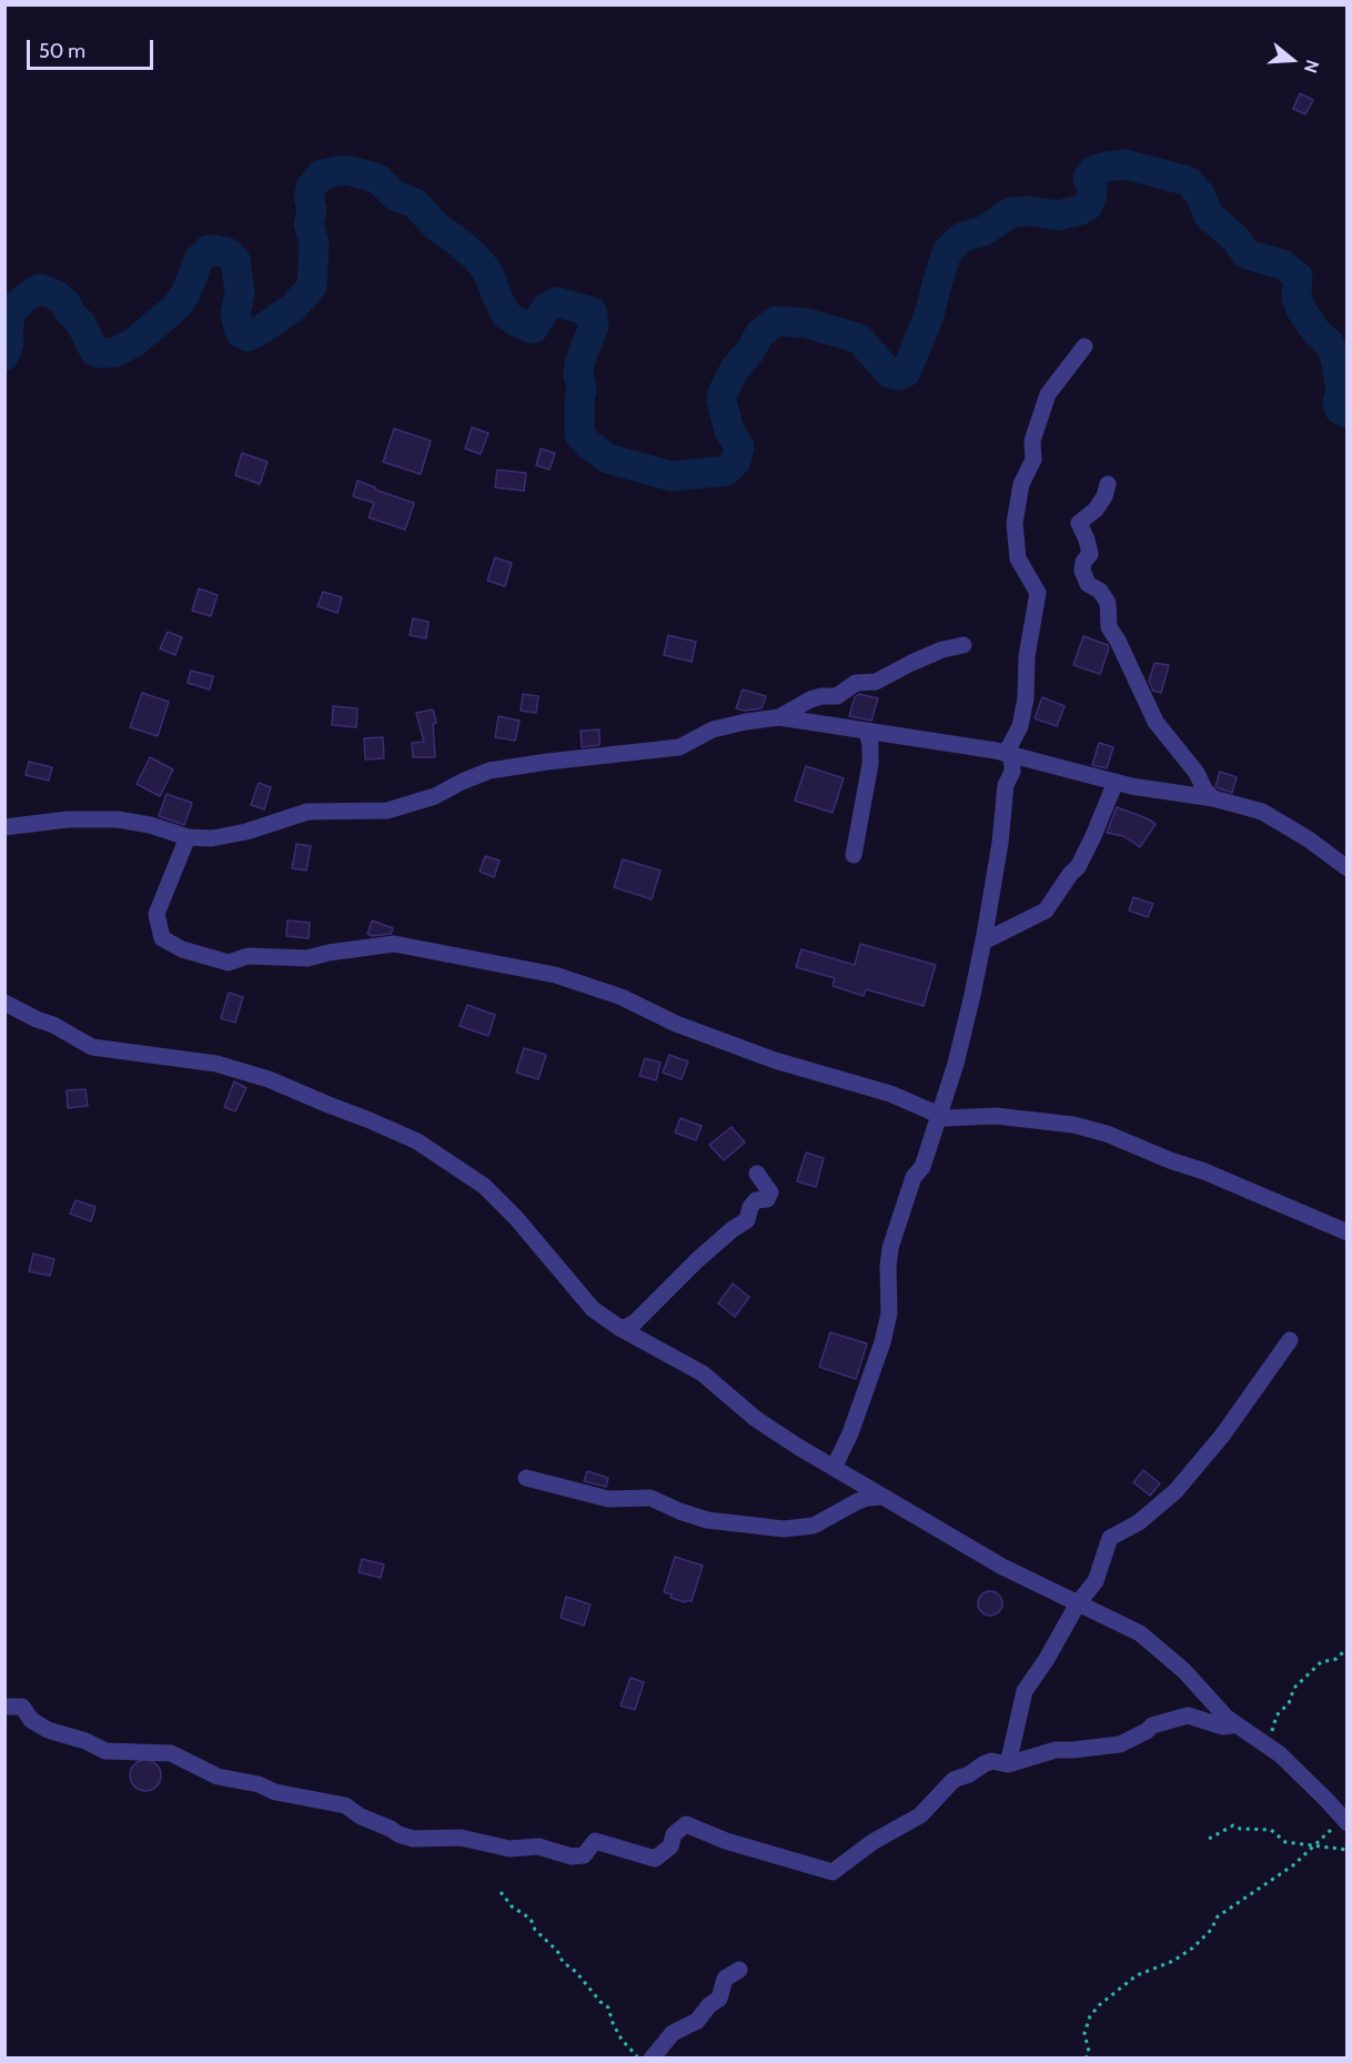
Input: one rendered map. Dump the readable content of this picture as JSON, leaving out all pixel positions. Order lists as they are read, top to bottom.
{
  "scale_bar": "50 m",
  "north": "right"
}
